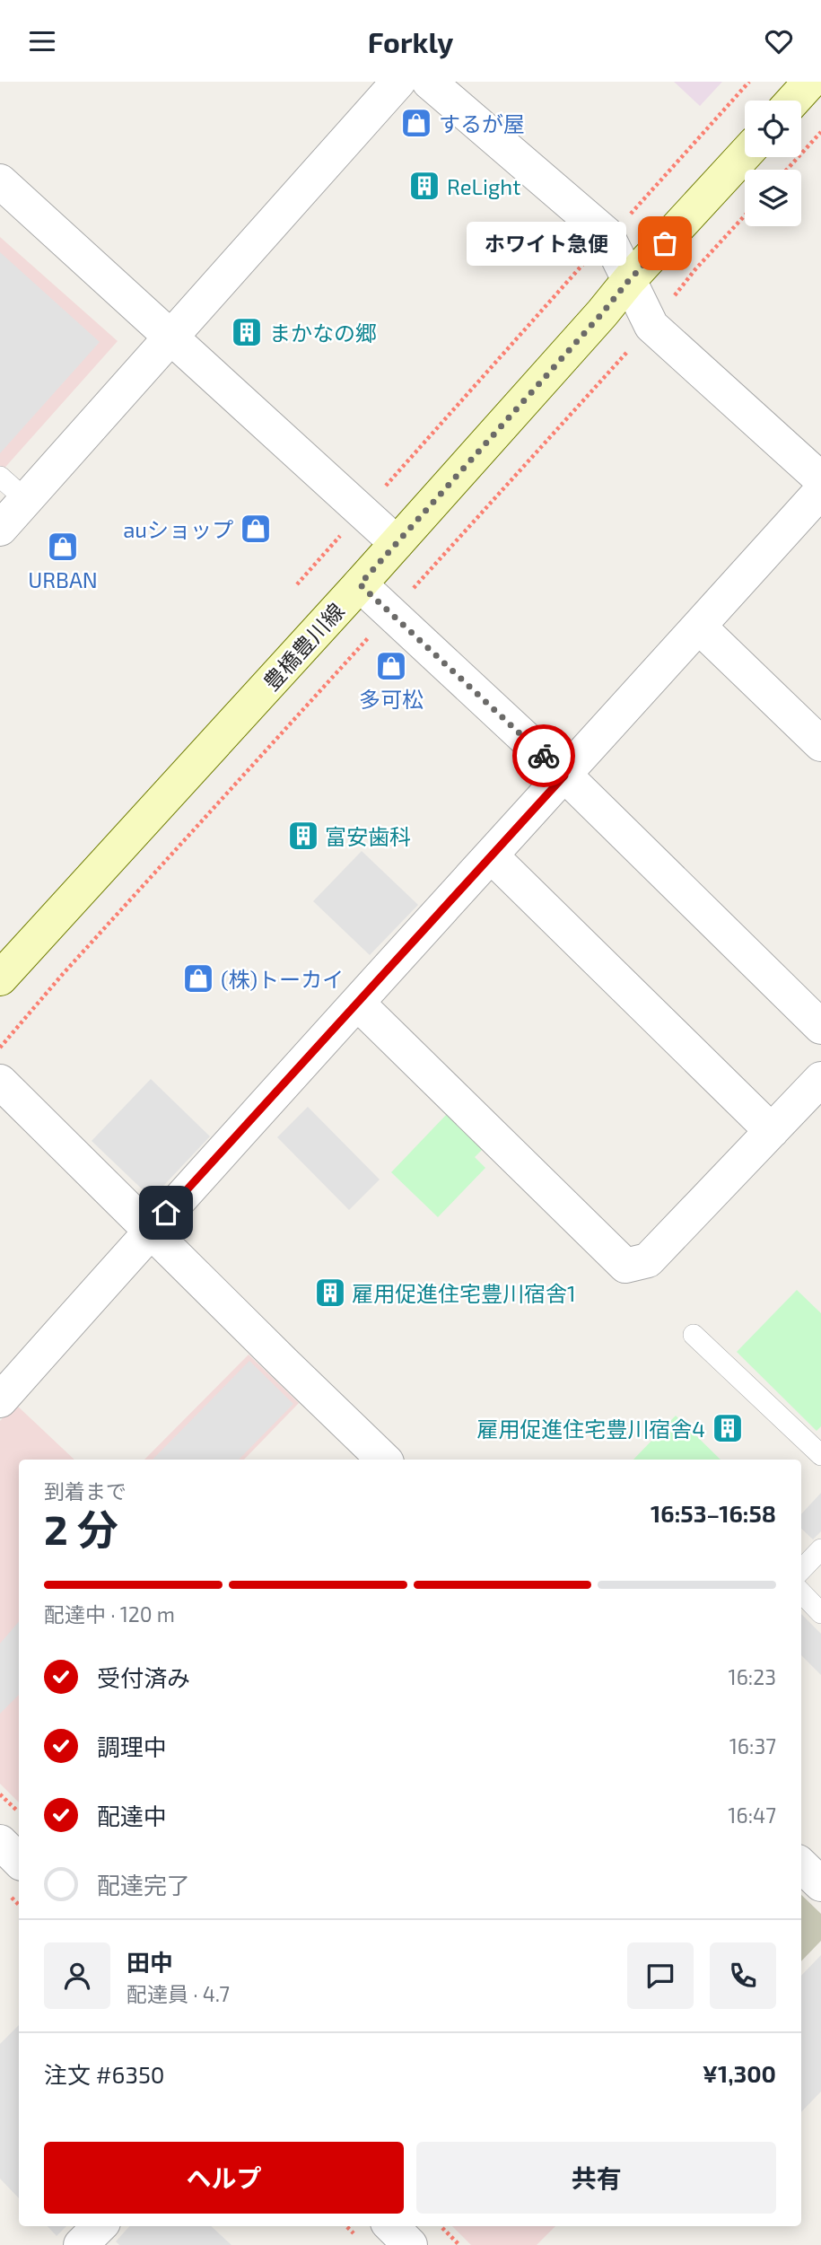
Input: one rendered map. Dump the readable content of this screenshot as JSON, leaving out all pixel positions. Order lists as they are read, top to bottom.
{
  "streets": {
    "main road": ["豊橋豊川線"]
  },
  "places": {
    "shop": [
      "するが屋",
      "auショップ",
      "URBAN",
      "多可松",
      "(株)トーカイ"
    ],
    "building": [
      "ReLight",
      "まかなの郷",
      "富安歯科",
      "雇用促進住宅豊川宿舎1",
      "雇用促進住宅豊川宿舎4"
    ],
    "other": ["ホワイト急便"]
  },
  "page": {
    "header": "Forkly",
    "bubble": "ホワイト急便",
    "heading": ["2 分", "到着まで", "16:53–16:58"],
    "panel": [
      "田中",
      "配達員 · 4.7",
      "注文 #6350",
      "¥1,300"
    ],
    "bar": "配達中 · 120 m",
    "list": [
      ["受付済み", "16:23"],
      ["調理中", "16:37"],
      ["配達中", "16:47"],
      "配達完了"
    ],
    "buttons": ["ヘルプ", "共有"]
  }
}
